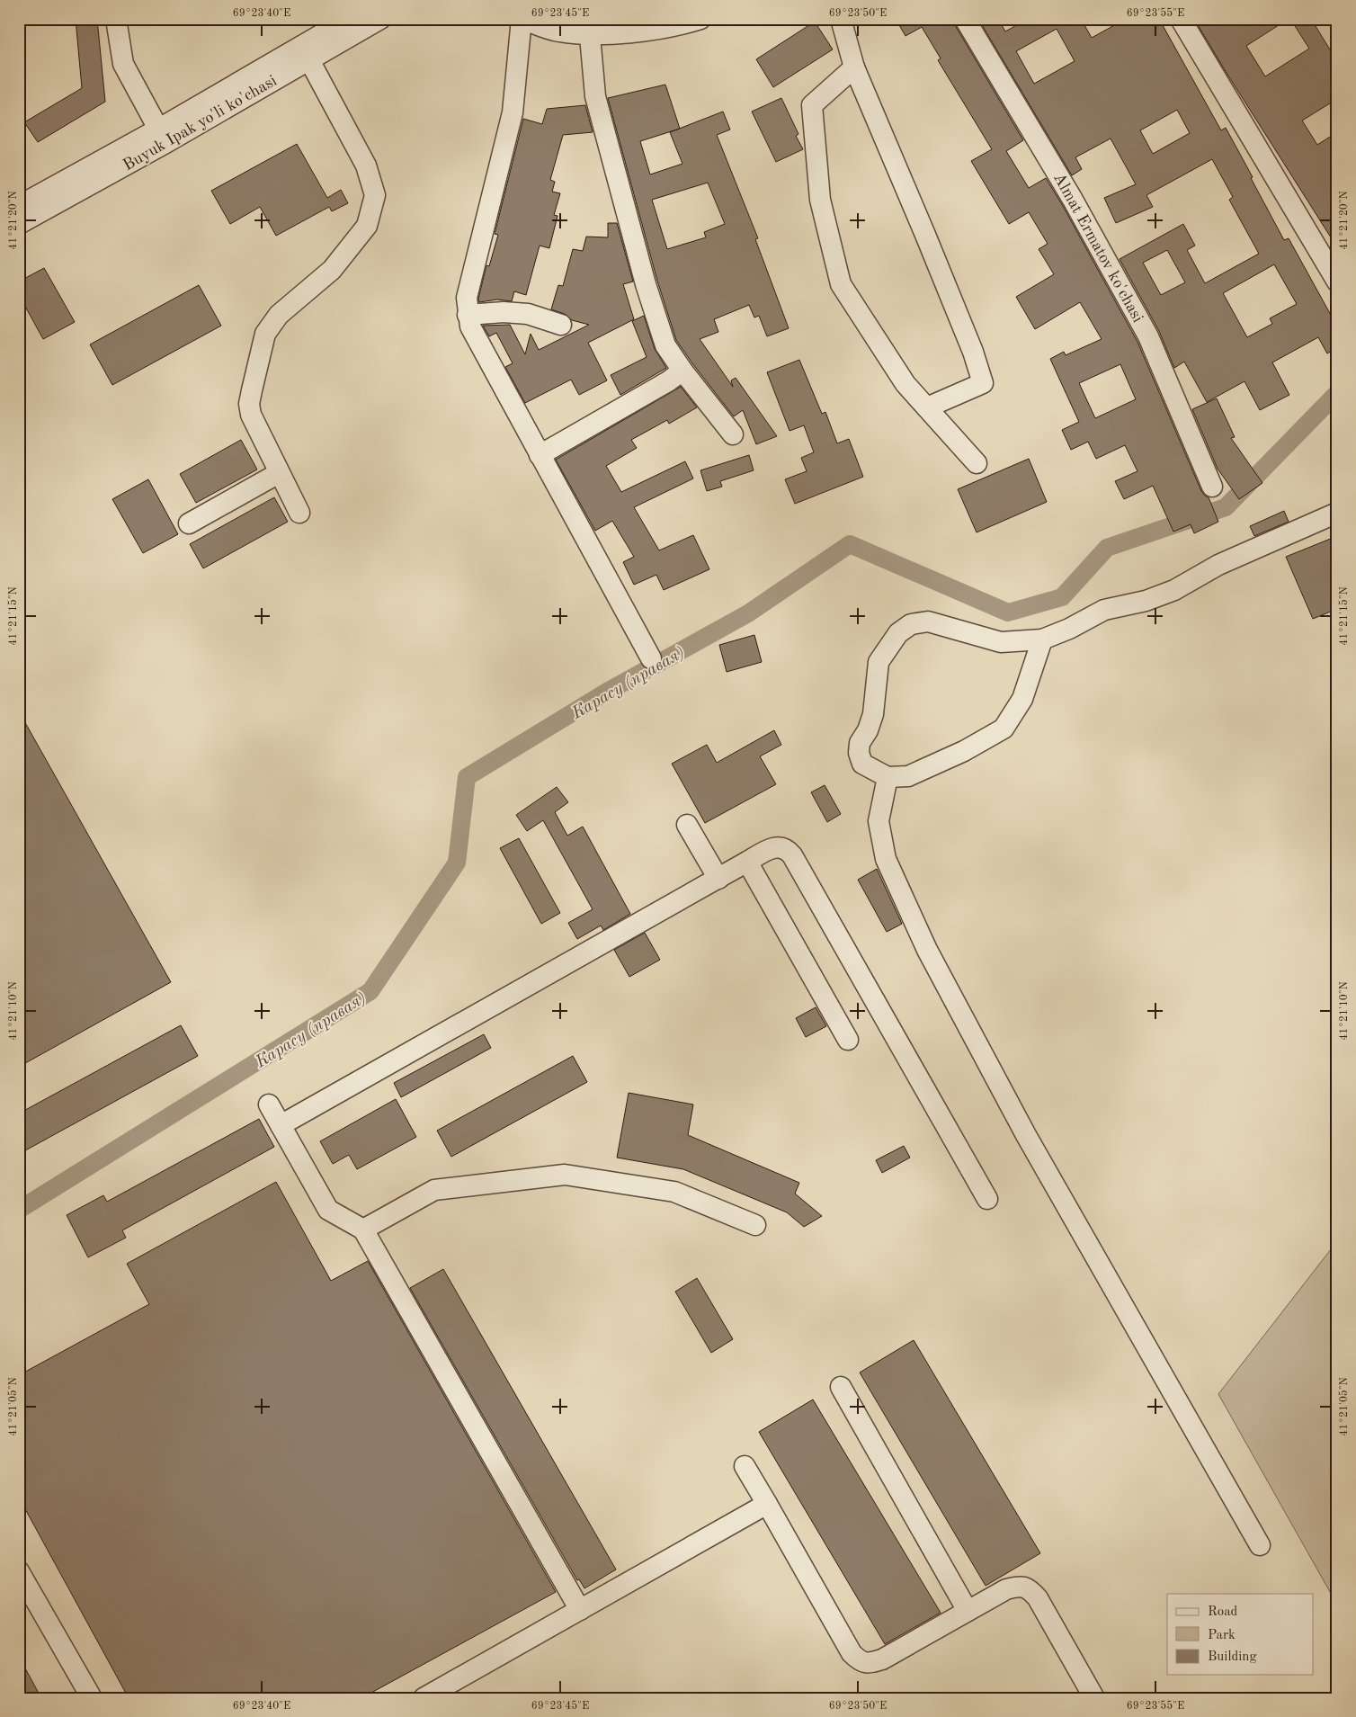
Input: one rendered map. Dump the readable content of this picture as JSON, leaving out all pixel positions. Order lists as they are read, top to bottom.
{
  "streets": {
    "street": ["Buyuk Ipak yo'li ko'chasi", "Almat Ermatov ko'chasi"]
  },
  "water": ["Карасу (правая)"],
  "legend": ["Road", "Park", "Building"],
  "coordinates": [
    "69°23'40\"E",
    "69°23'45\"E",
    "69°23'50\"E",
    "69°23'55\"E",
    "41°21'20\"N",
    "41°21'15\"N",
    "41°21'10\"N",
    "41°21'05\"N"
  ]
}
